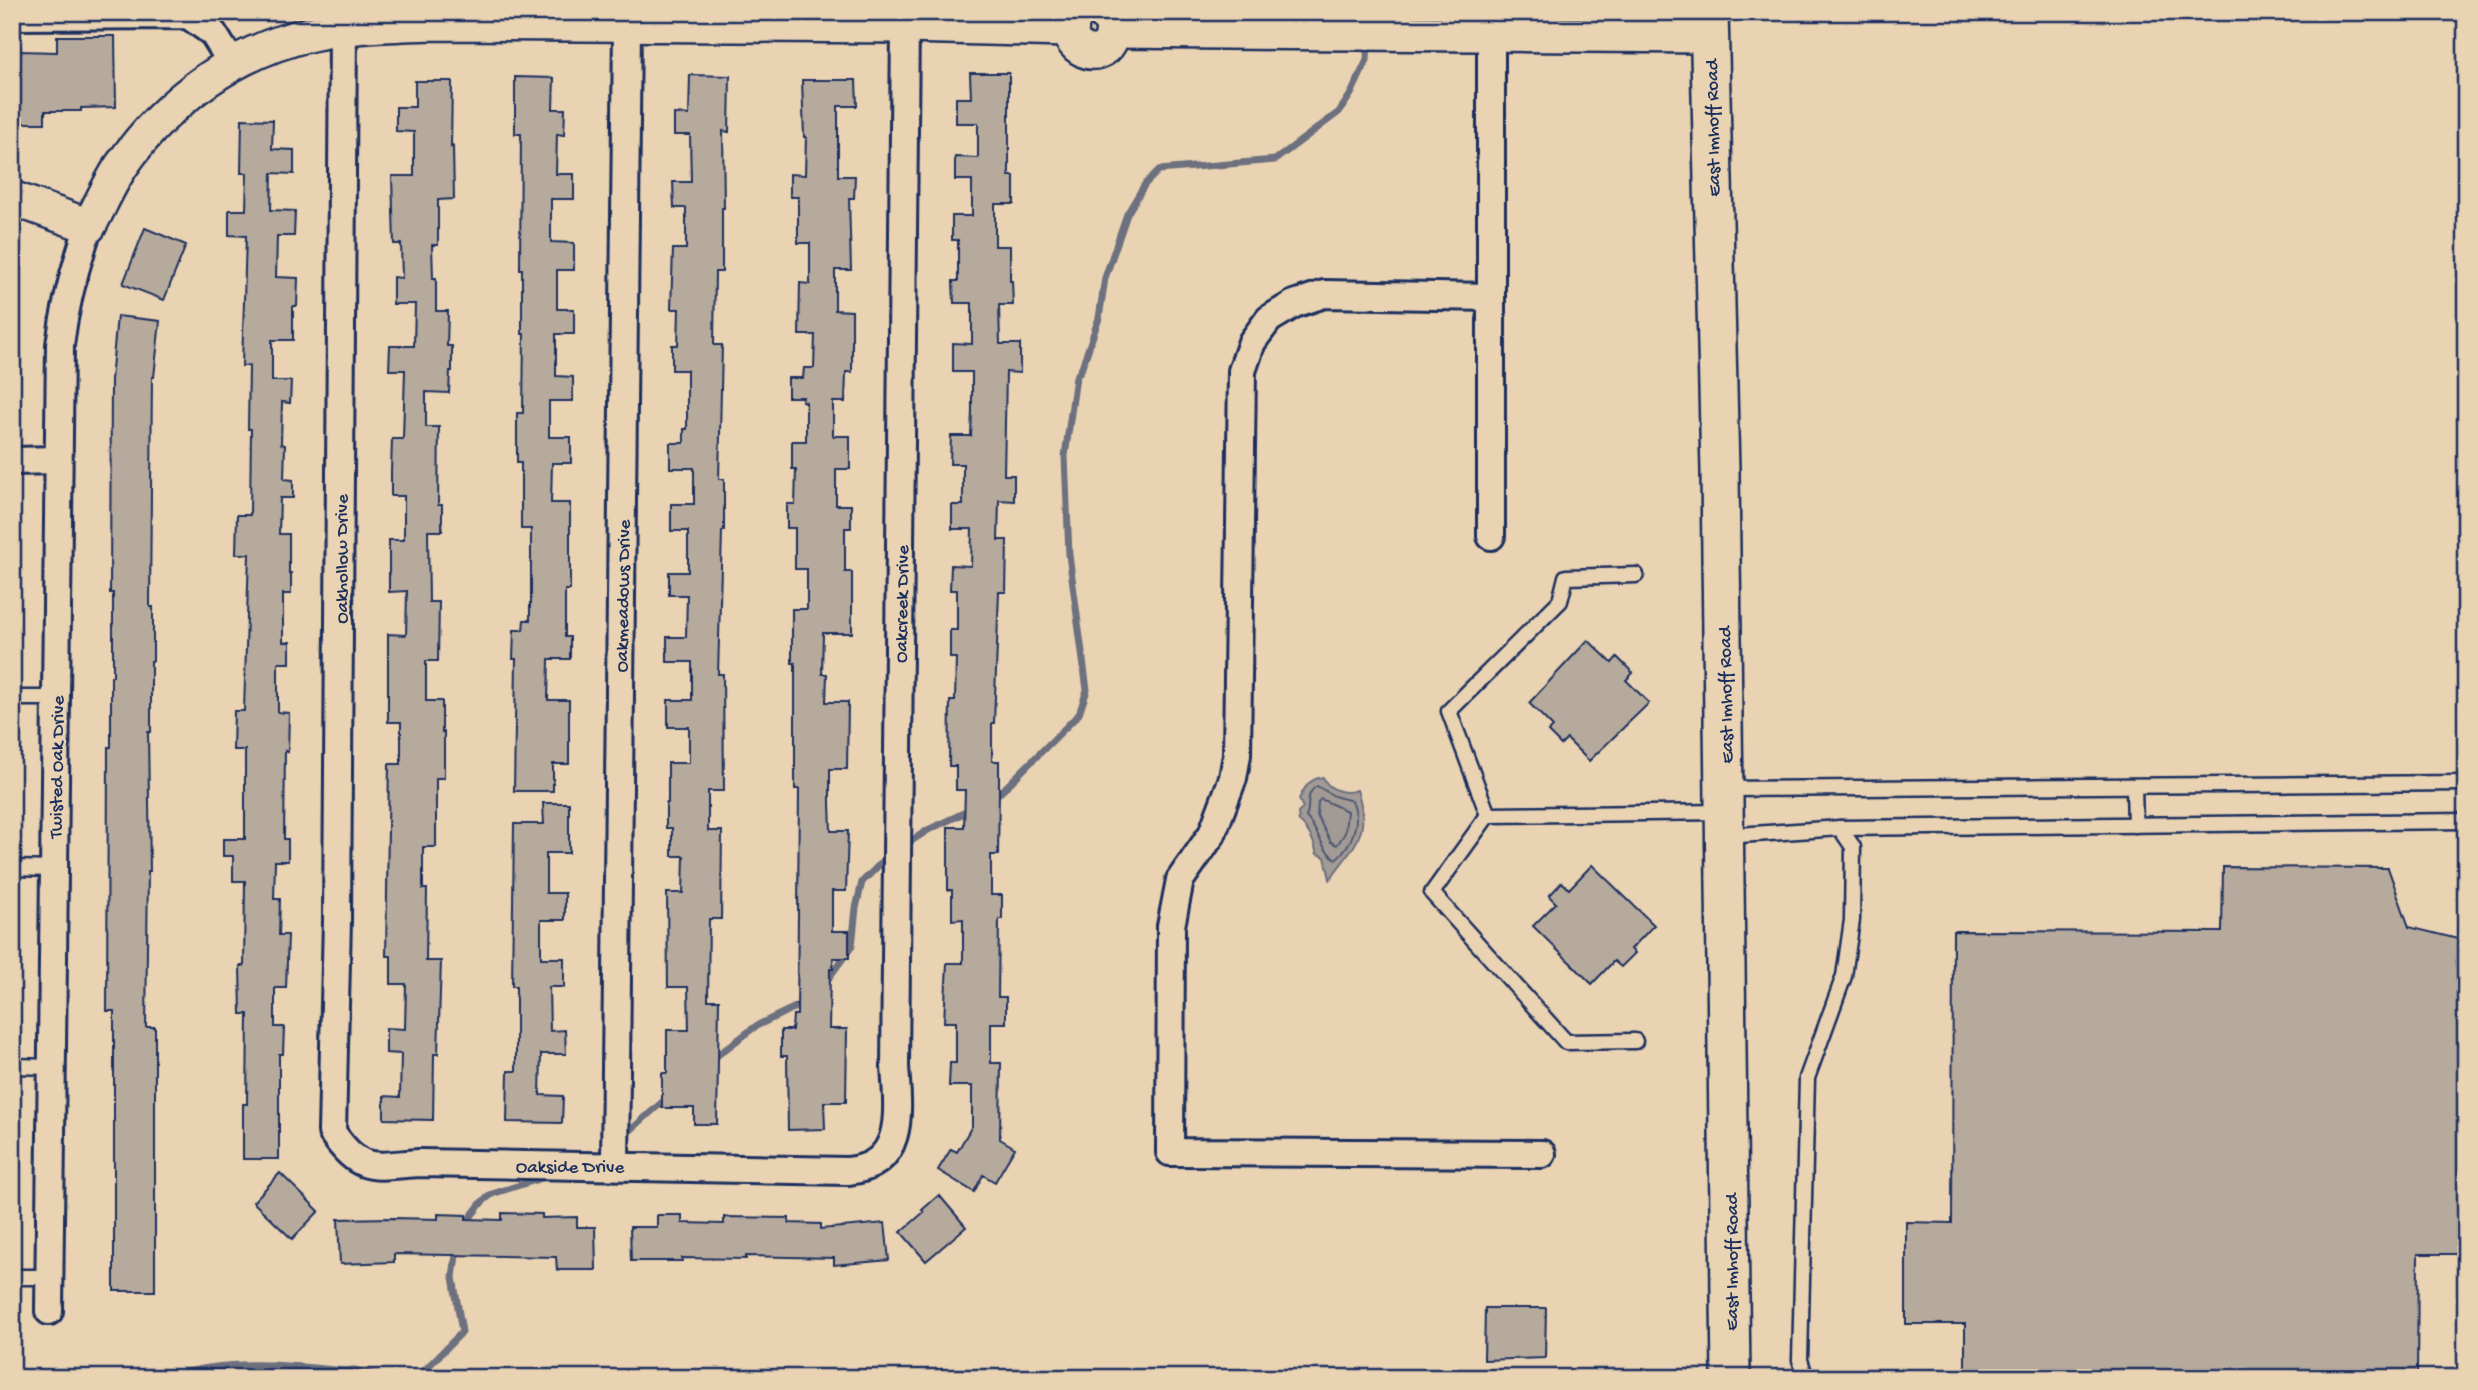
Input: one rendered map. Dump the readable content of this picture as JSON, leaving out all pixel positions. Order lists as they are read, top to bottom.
{
  "streets": {
    "main road": ["East Imhoff Road"],
    "street": [
      "Oakhollow Drive",
      "Oakmeadows Drive",
      "Oakcreek Drive",
      "Twisted Oak Drive",
      "Oakside Drive"
    ]
  },
  "crossings": [
    ["Oakhollow Drive", "Oakside Drive"],
    ["Oakmeadows Drive", "Oakside Drive"],
    ["Oakcreek Drive", "Oakside Drive"]
  ]
}
